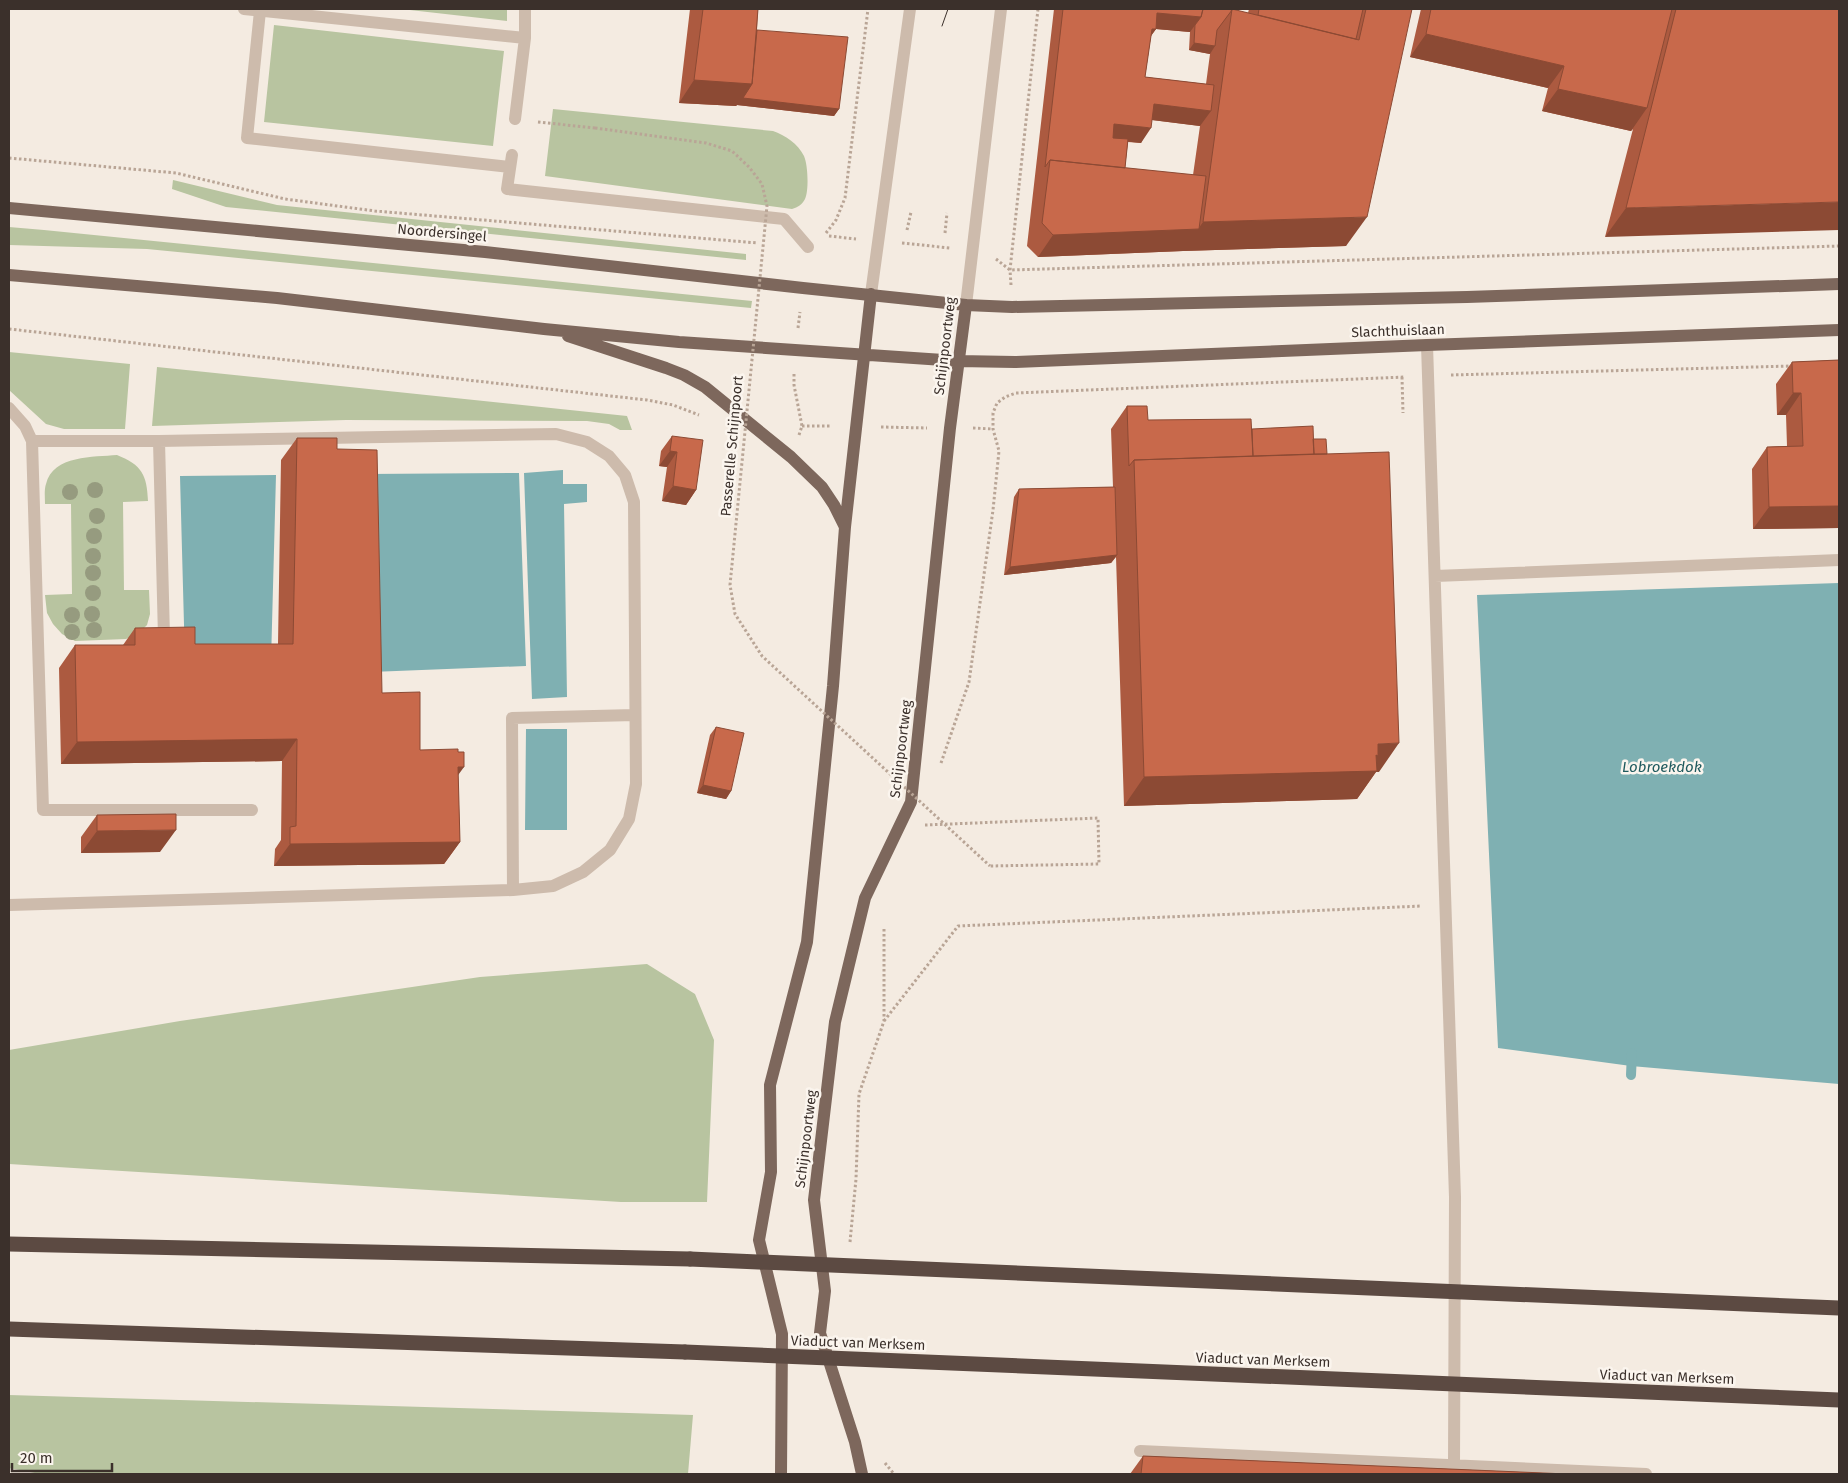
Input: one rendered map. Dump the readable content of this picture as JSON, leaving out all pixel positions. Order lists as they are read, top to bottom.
{
  "streets": {
    "highway": ["Viaduct van Merksem"],
    "main road": ["Noordersingel", "Slachthuislaan", "Schijnpoortweg"],
    "path": ["Passerelle Schijnpoort"]
  },
  "crossings": [
    ["Noordersingel", "Schijnpoortweg"],
    ["Slachthuislaan", "Schijnpoortweg"]
  ],
  "water": ["Lobroekdok"],
  "scale_bar": "20 m"
}
